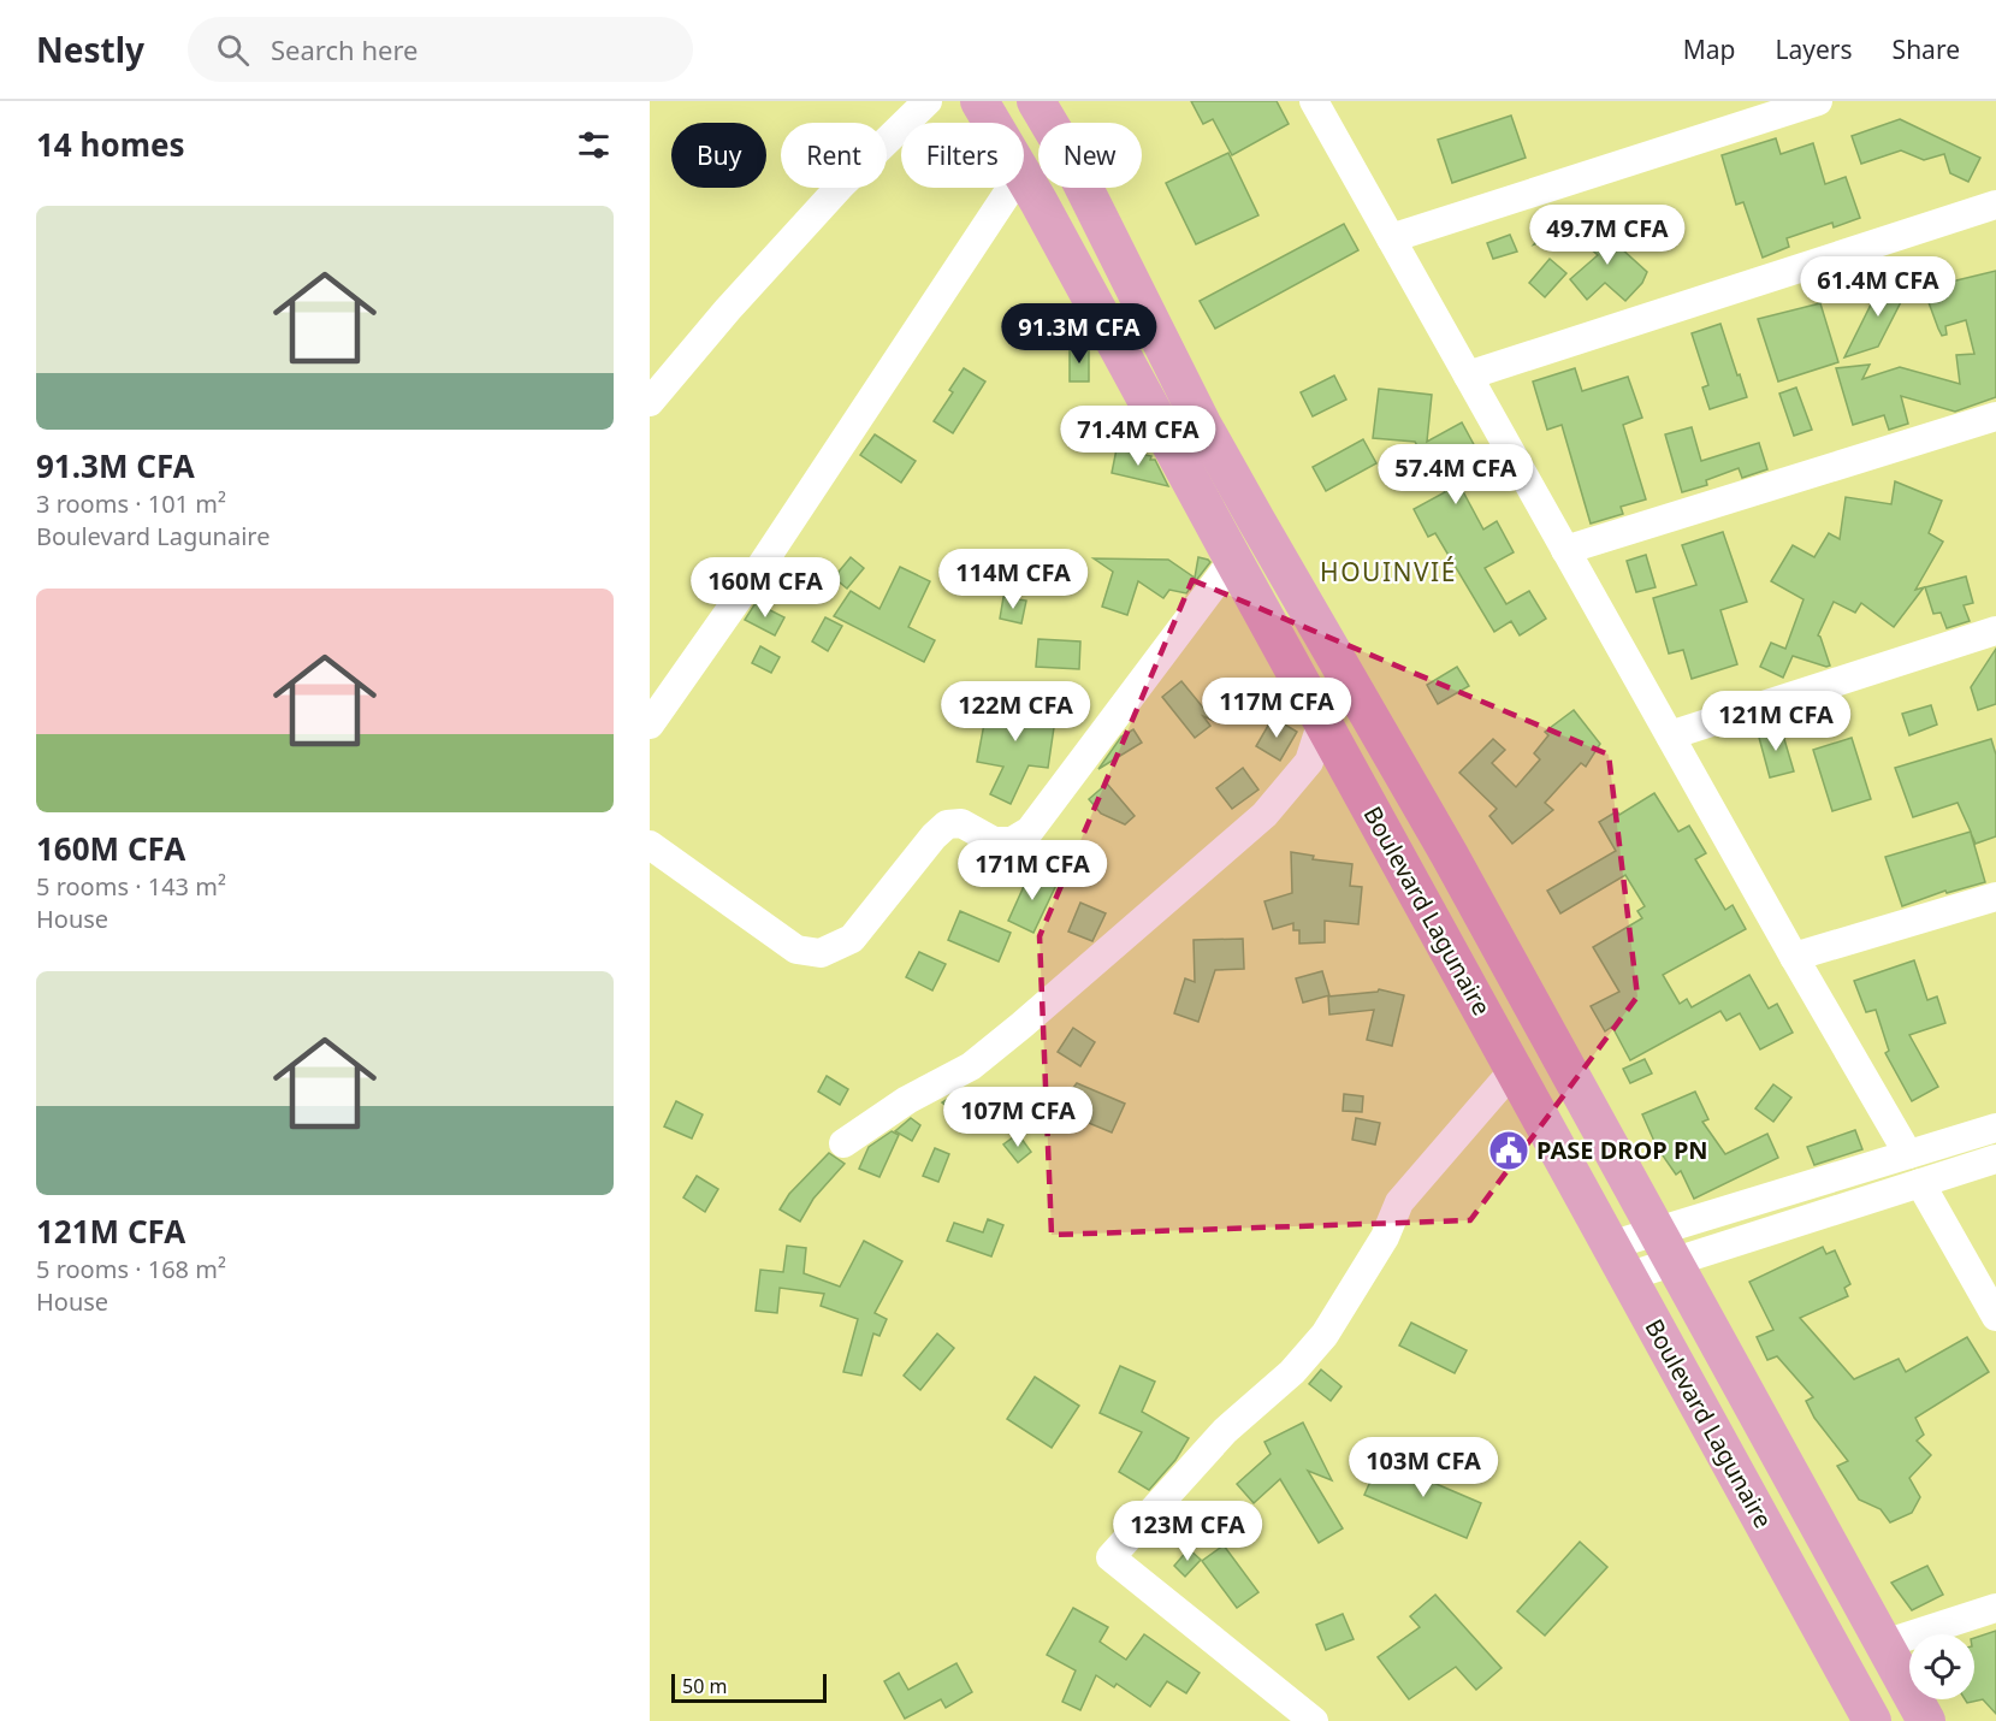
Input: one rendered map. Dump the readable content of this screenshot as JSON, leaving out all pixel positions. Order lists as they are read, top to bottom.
{
  "streets": {
    "main road": ["Boulevard Lagunaire"]
  },
  "districts": ["HOUINVIÉ"],
  "places": {
    "public building": ["PASE DROP PN"]
  },
  "scale_bar": "50 m",
  "page": {
    "header": "Nestly",
    "search": "Search here",
    "nav": ["Map", "Layers", "Share"],
    "heading": "14 homes",
    "chip": [
      "Buy",
      "Rent",
      "Filters",
      "New"
    ],
    "list": [
      {
        "name": "91.3M CFA",
        "note": "3 rooms · 101 m² · Boulevard Lagunaire"
      },
      {
        "name": "160M CFA",
        "note": "5 rooms · 143 m² · House"
      },
      {
        "name": "121M CFA",
        "note": "5 rooms · 168 m² · House"
      }
    ],
    "price": [
      "49.7M CFA",
      "61.4M CFA",
      "91.3M CFA",
      "71.4M CFA",
      "57.4M CFA",
      "114M CFA",
      "160M CFA",
      "117M CFA",
      "122M CFA",
      "121M CFA",
      "171M CFA",
      "107M CFA",
      "103M CFA",
      "123M CFA"
    ],
    "scale": "50 m"
  }
}
